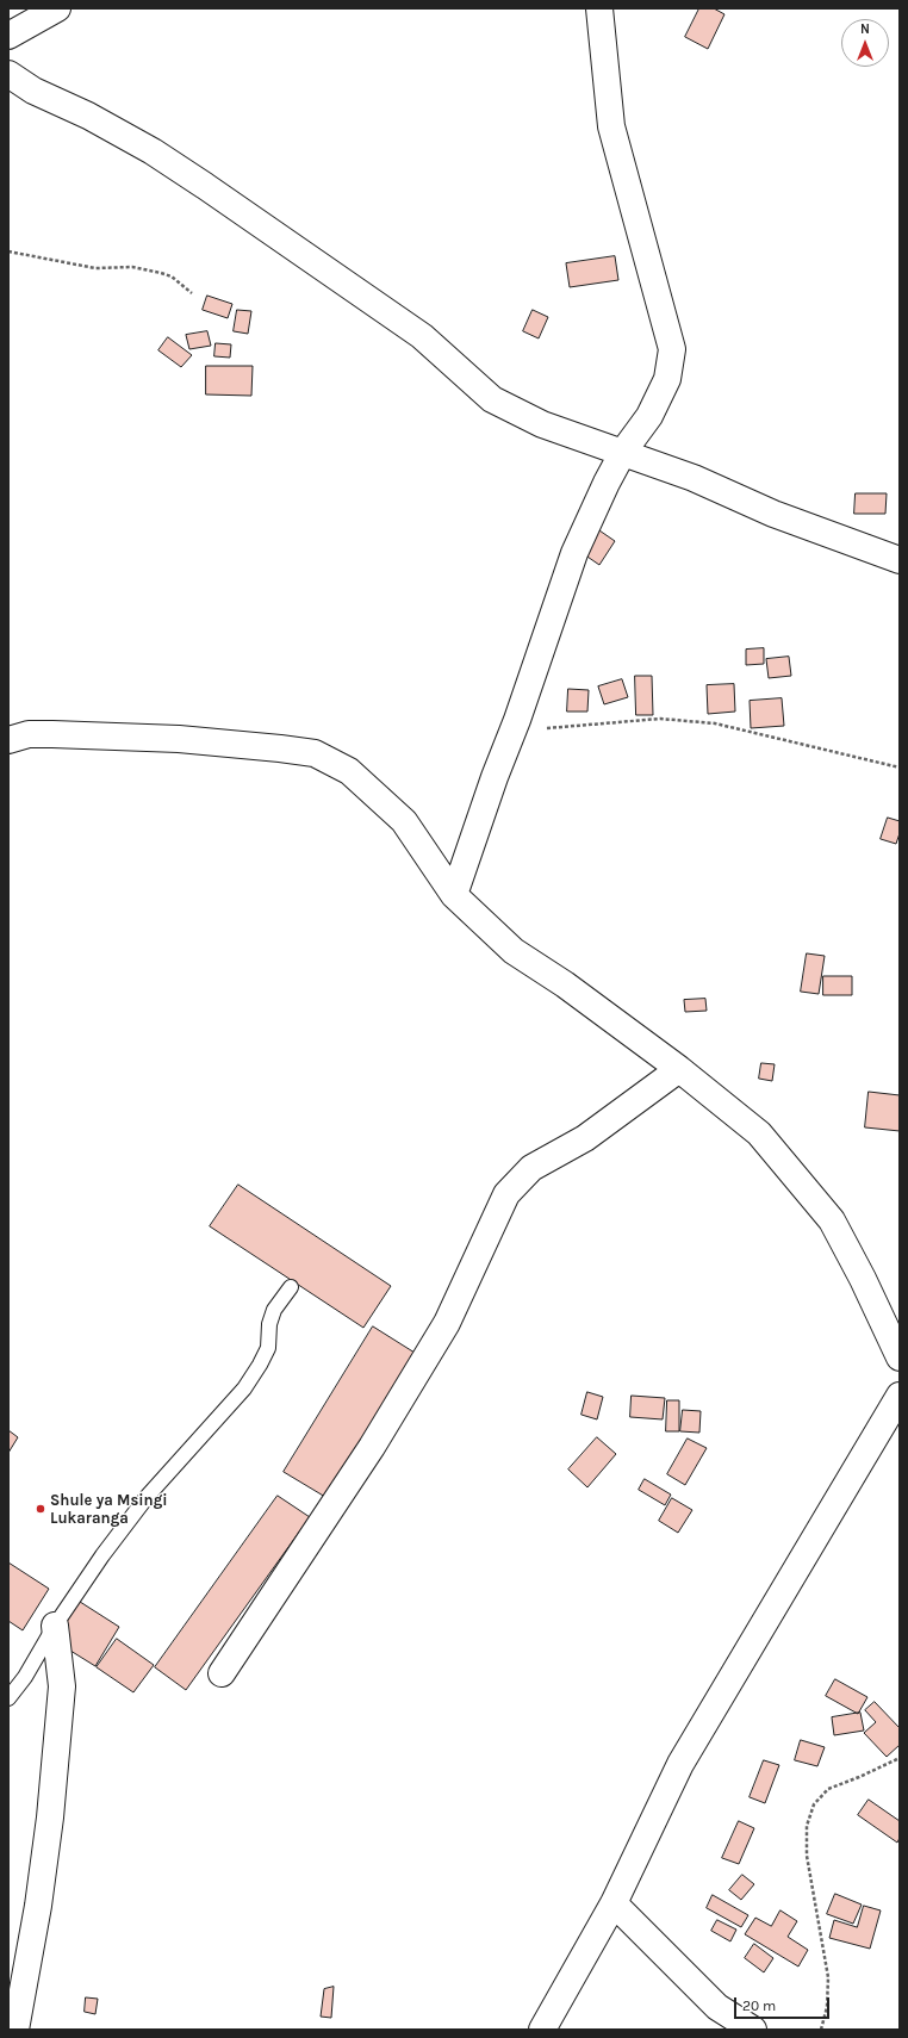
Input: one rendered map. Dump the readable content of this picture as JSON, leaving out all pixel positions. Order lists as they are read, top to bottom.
{
  "places": ["Shule ya Msingi Lukaranga"],
  "scale_bar": "20 m",
  "north": "top"
}
